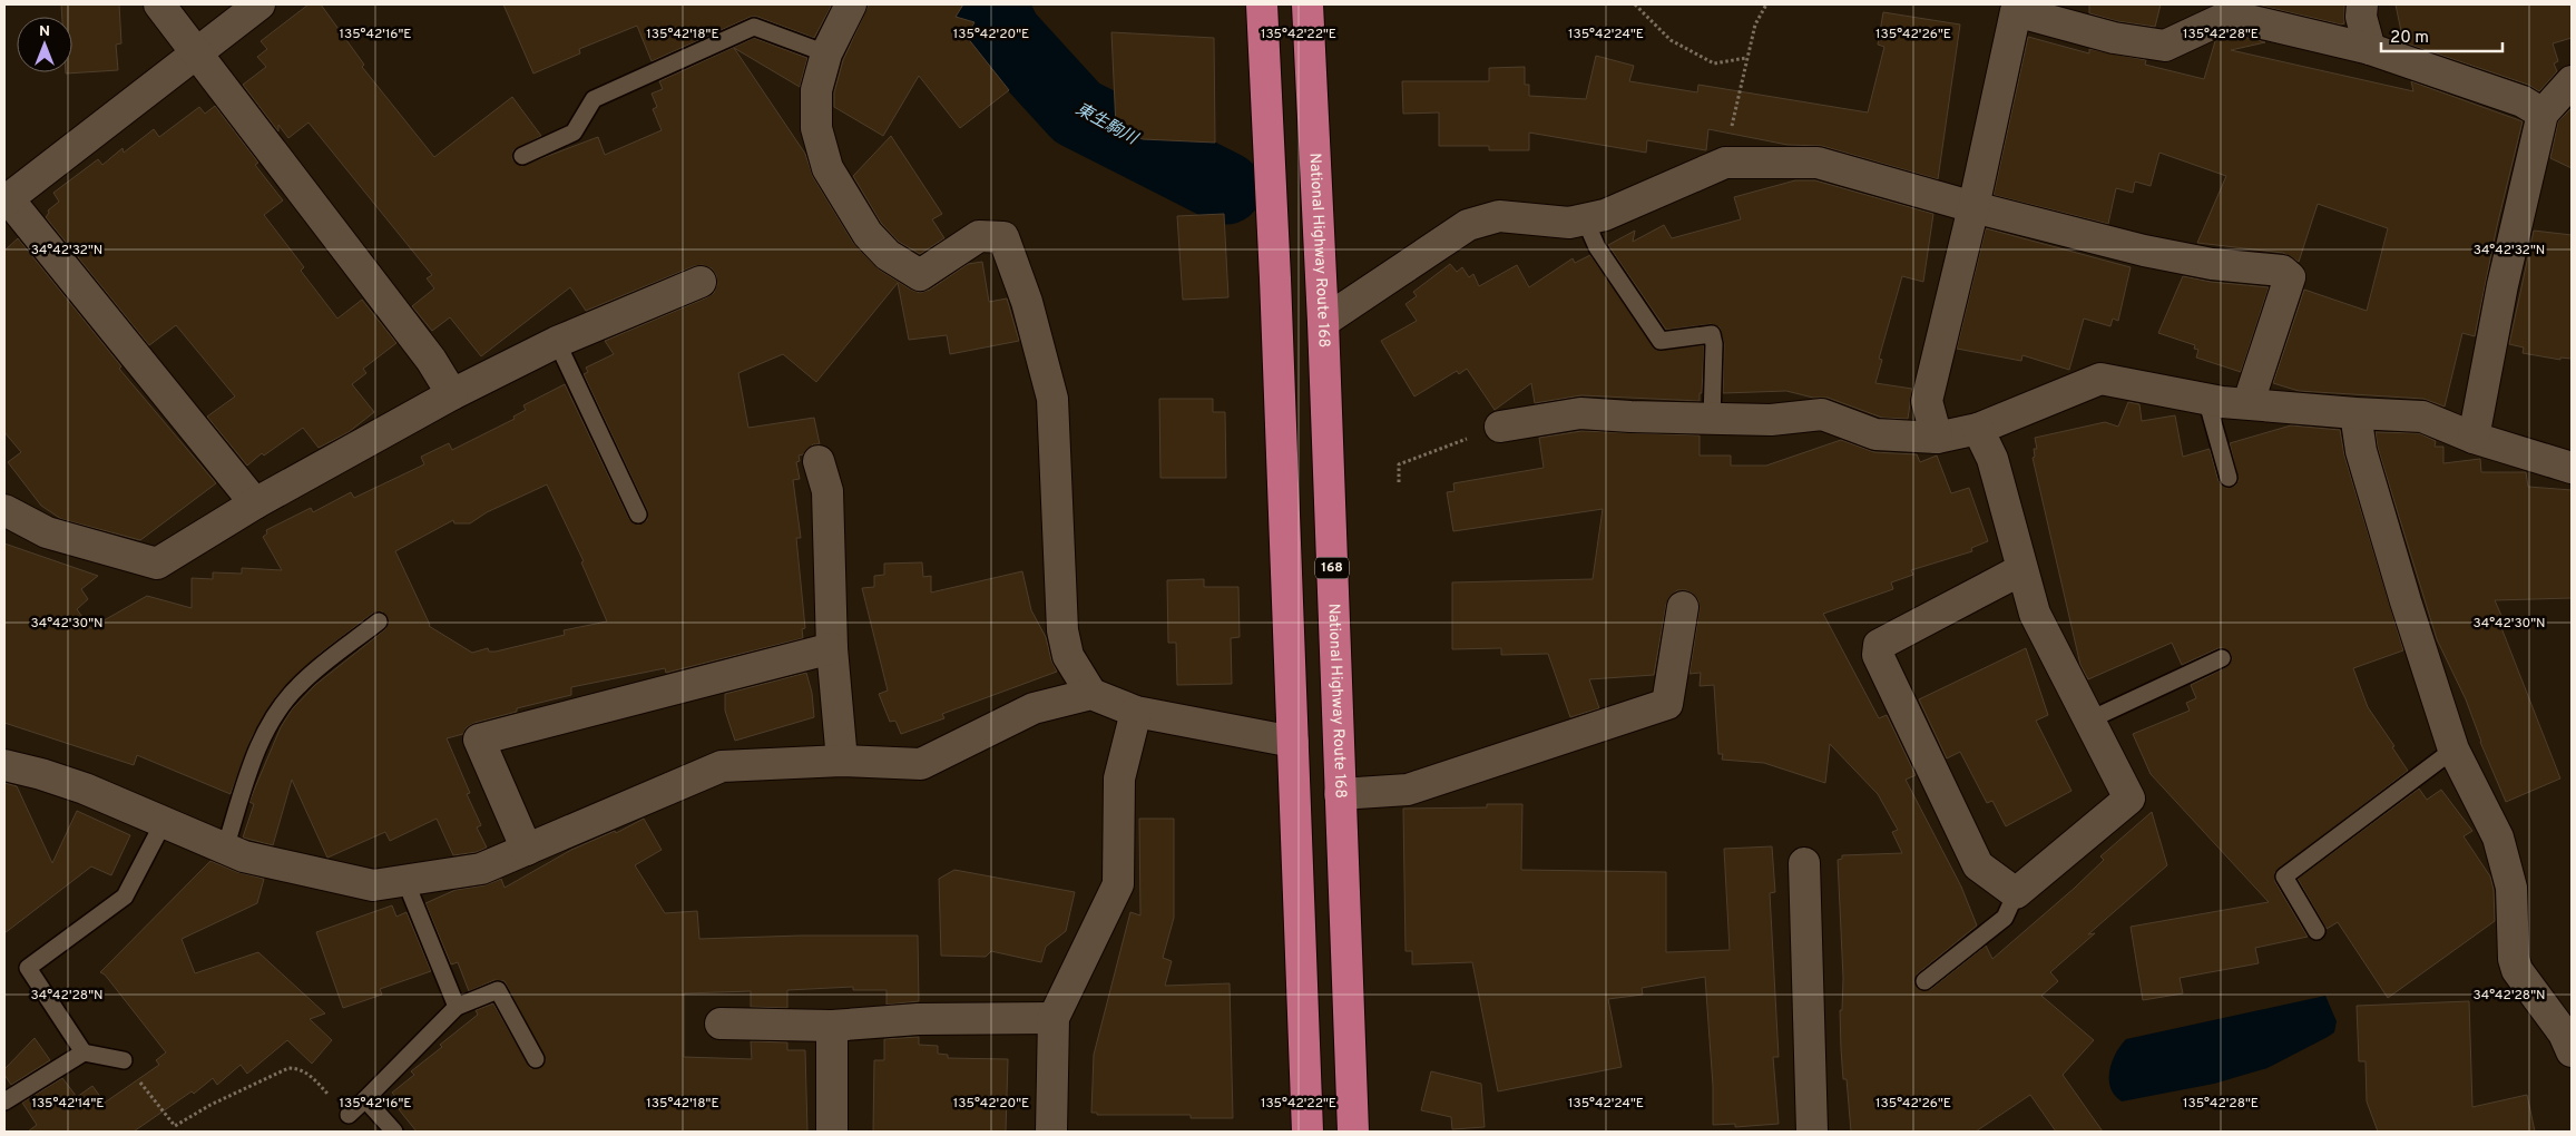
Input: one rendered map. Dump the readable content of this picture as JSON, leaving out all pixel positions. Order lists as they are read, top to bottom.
{
  "streets": {
    "highway": ["National Highway Route 168", "168"]
  },
  "water": ["東生駒川"],
  "scale_bar": "20 m",
  "north": "top",
  "coordinates": [
    "135°42'16\"E",
    "135°42'18\"E",
    "135°42'20\"E",
    "135°42'22\"E",
    "135°42'24\"E",
    "135°42'26\"E",
    "135°42'28\"E",
    "34°42'32\"N",
    "34°42'30\"N",
    "34°42'28\"N",
    "135°42'14\"E"
  ]
}
